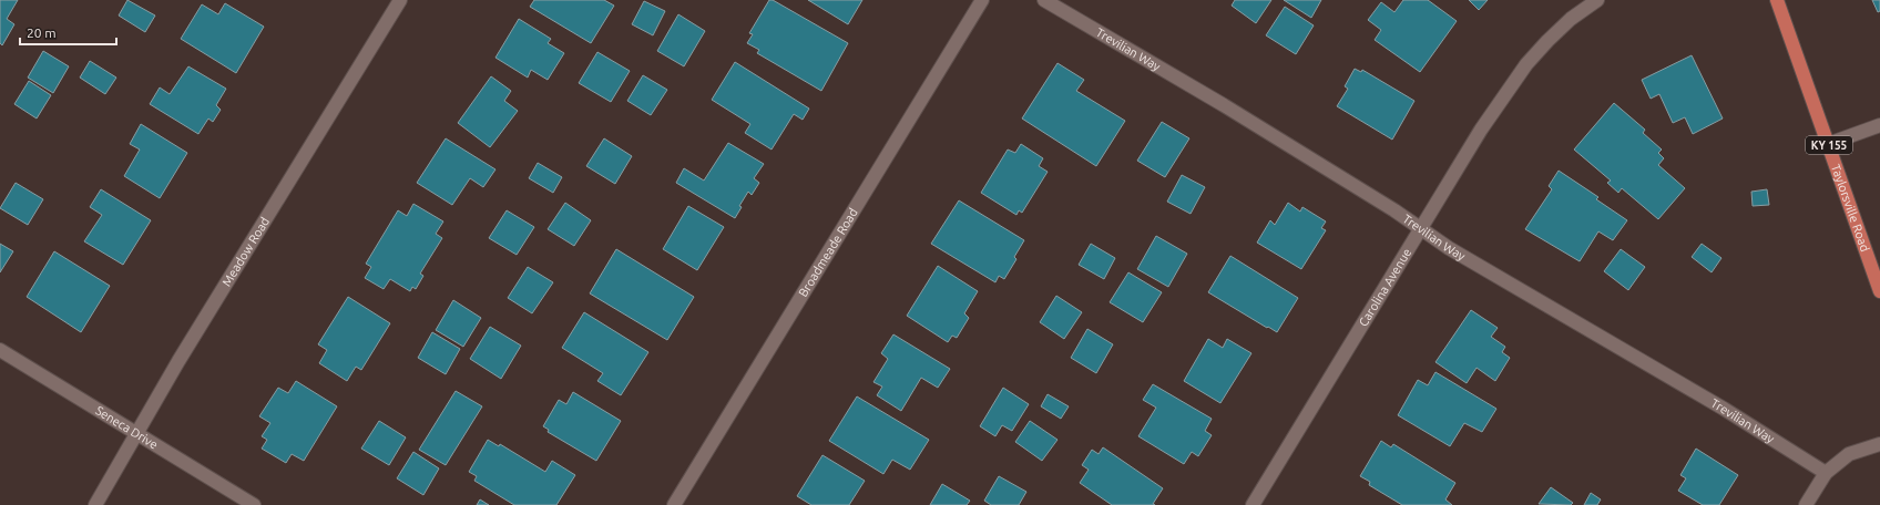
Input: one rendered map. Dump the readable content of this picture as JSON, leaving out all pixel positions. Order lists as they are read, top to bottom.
{
  "streets": {
    "main road": ["KY 155", "Taylorsville Road"],
    "street": [
      "Trevilian Way",
      "Meadow Road",
      "Broadmeade Road",
      "Carolina Avenue",
      "Seneca Drive"
    ]
  },
  "crossings": [
    ["Trevilian Way", "Carolina Avenue"],
    ["Meadow Road", "Seneca Drive"]
  ],
  "scale_bar": "20 m"
}
